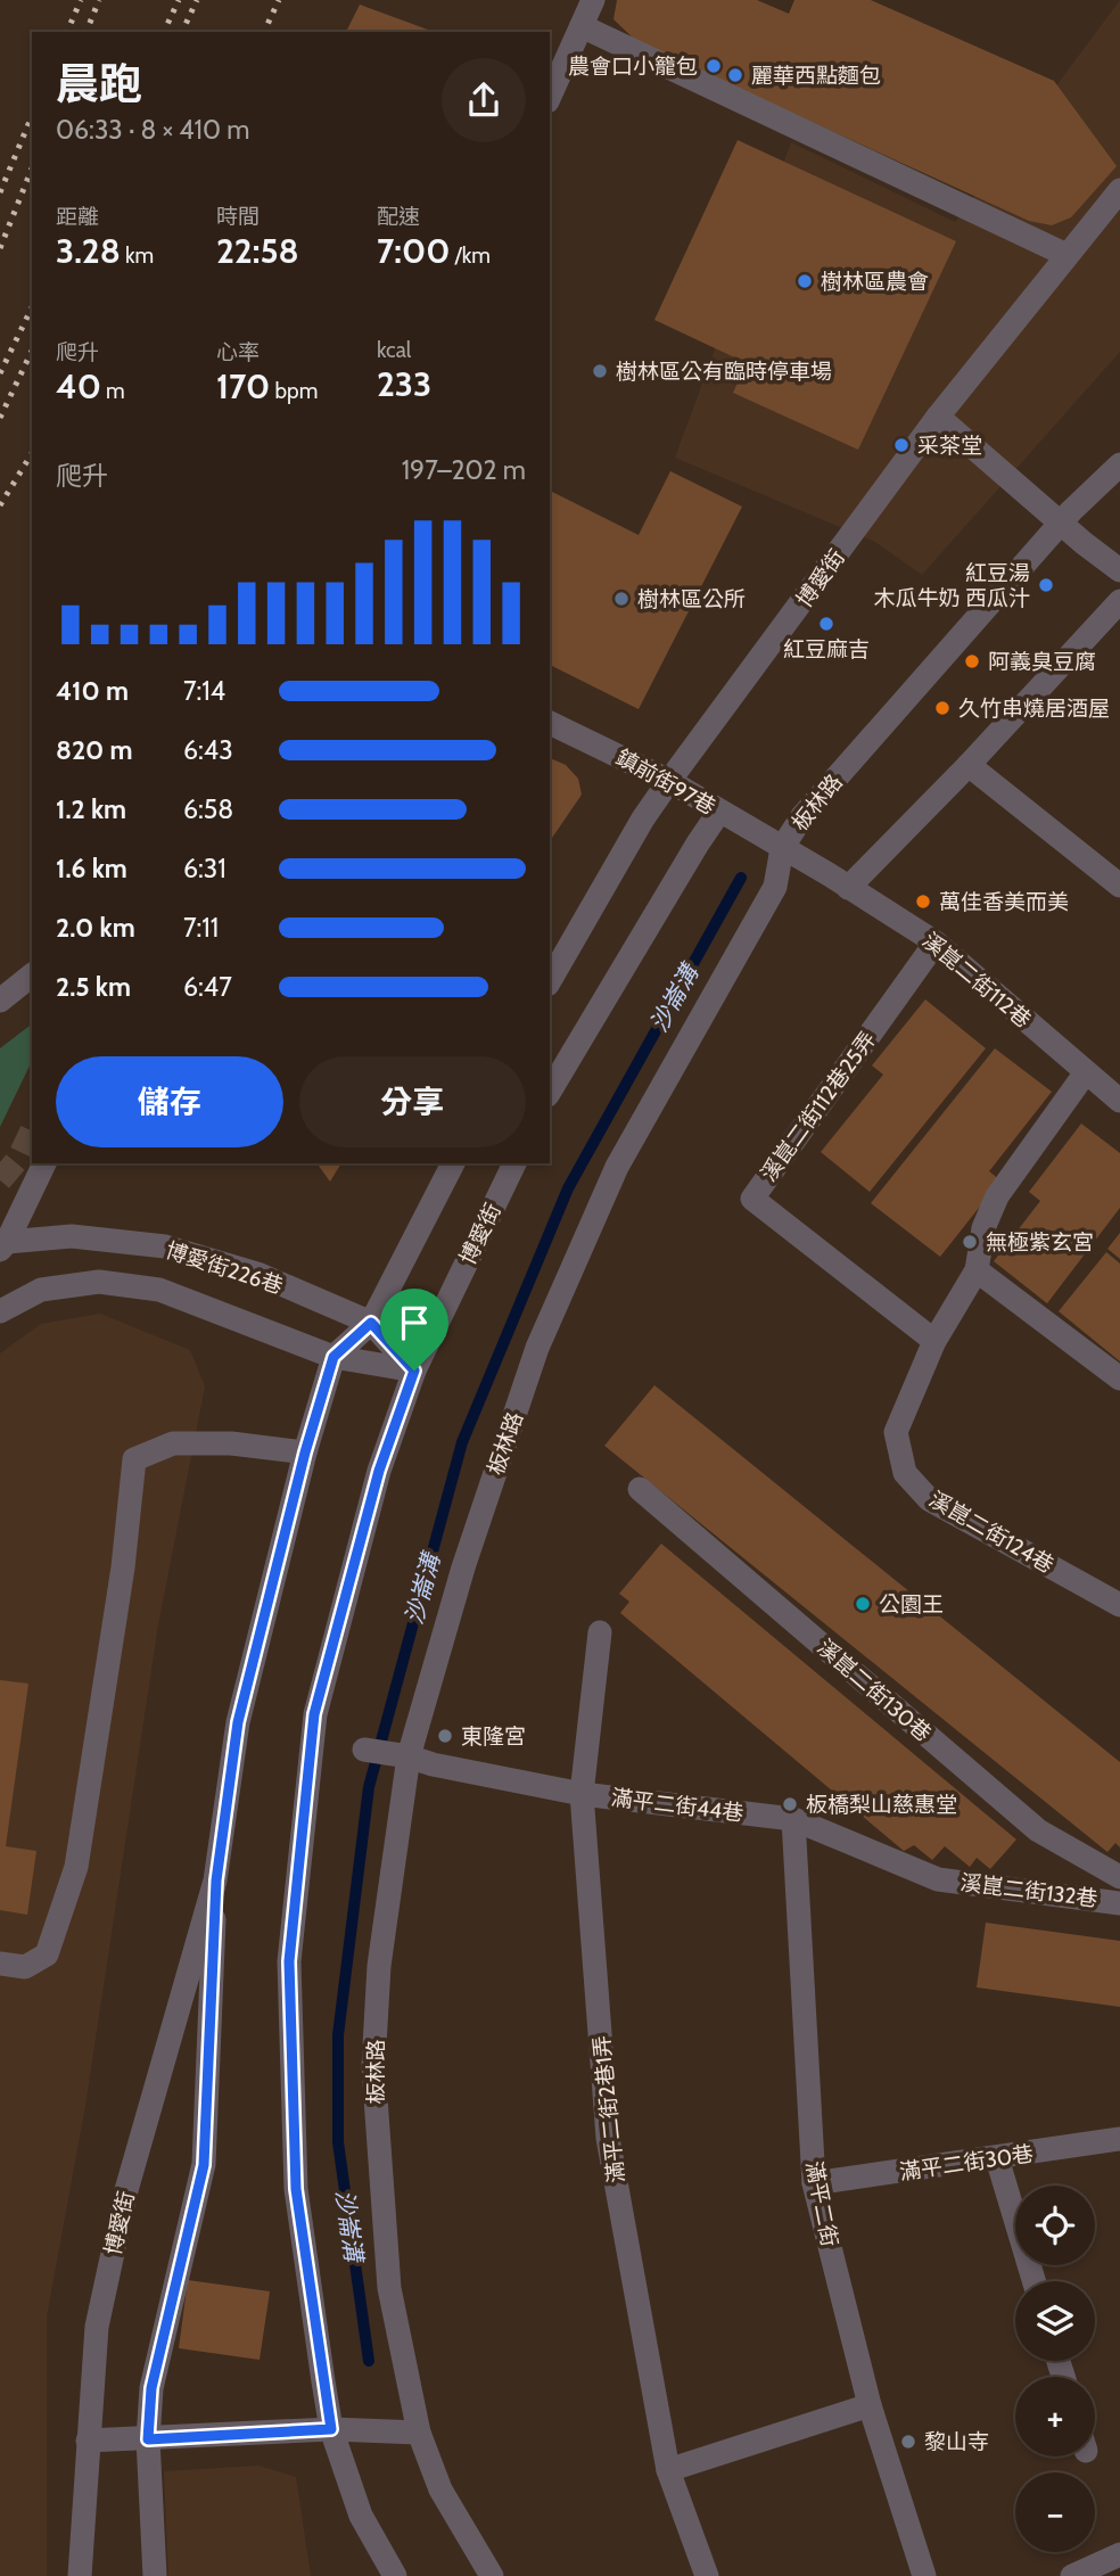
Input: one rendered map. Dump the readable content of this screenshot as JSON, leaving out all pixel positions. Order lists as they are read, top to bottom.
{
  "streets": {
    "street": [
      "博愛街",
      "鎮前街97巷",
      "板林路",
      "溪崑二街112巷",
      "溪崑二街112巷25弄",
      "博愛街226巷",
      "溪崑二街124巷",
      "溪崑二街130巷",
      "滿平二街44巷",
      "溪崑二街132巷",
      "滿平二街2巷1弄",
      "滿平二街30巷",
      "滿平二街"
    ]
  },
  "crossings": [
    ["博愛街", "鎮前街97巷"],
    ["博愛街", "博愛街226巷"],
    ["鎮前街97巷", "板林路"],
    ["鎮前街97巷", "溪崑二街112巷"],
    ["板林路", "溪崑二街112巷"],
    ["板林路", "滿平二街44巷"],
    ["溪崑二街112巷", "溪崑二街112巷25弄"],
    ["溪崑二街112巷25弄", "溪崑二街124巷"],
    ["滿平二街44巷", "溪崑二街132巷"],
    ["滿平二街44巷", "滿平二街2巷1弄"],
    ["滿平二街44巷", "滿平二街"],
    ["滿平二街30巷", "滿平二街"]
  ],
  "water": ["沙崙溝"],
  "places": [
    "農會口小籠包",
    "麗華西點麵包",
    "樹林區農會",
    "樹林區公有臨時停車場",
    "采茶堂",
    "紅豆湯 木瓜牛奶 西瓜汁",
    "樹林區公所",
    "紅豆麻吉",
    "阿義臭豆腐",
    "久竹串燒居酒屋",
    "萬佳香美而美",
    "無極紫玄宮",
    "公園王",
    "東隆宮",
    "板橋梨山慈惠堂",
    "黎山寺"
  ],
  "page": {
    "heading": ["晨跑", "06:33 · 8 × 410 m"],
    "stats": [
      ["距離", "3.28 km"],
      ["時間", "22:58"],
      ["配速", "7:00 /km"],
      ["爬升", "40 m"],
      ["心率", "170 bpm"],
      ["kcal", "233"]
    ],
    "chart": ["爬升", "197–202 m"],
    "list": [
      {
        "name": "410 m",
        "note": "7:14"
      },
      {
        "name": "820 m",
        "note": "6:43"
      },
      {
        "name": "1.2 km",
        "note": "6:58"
      },
      {
        "name": "1.6 km",
        "note": "6:31"
      },
      {
        "name": "2.0 km",
        "note": "7:11"
      },
      {
        "name": "2.5 km",
        "note": "6:47"
      }
    ],
    "buttons": ["儲存", "分享"],
    "map_buttons": ["+", "−"]
  }
}
